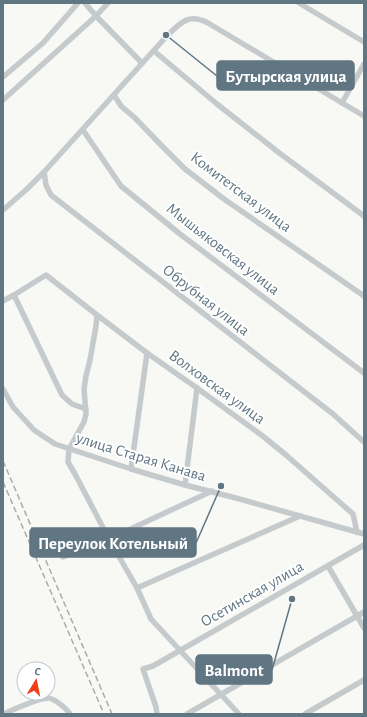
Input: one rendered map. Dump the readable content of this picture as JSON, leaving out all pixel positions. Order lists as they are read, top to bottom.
{
  "streets": {
    "street": [
      "Комитетская улица",
      "Мышьяковская улица",
      "Обрубная улица",
      "Волховская улица",
      "улица Старая Канава",
      "Осетинская улица"
    ]
  },
  "crossings": [
    ["Волховская улица", "улица Старая Канава"]
  ],
  "places": ["Бутырская улица", "Переулок Котельный", "Balmont"],
  "north": "top"
}
